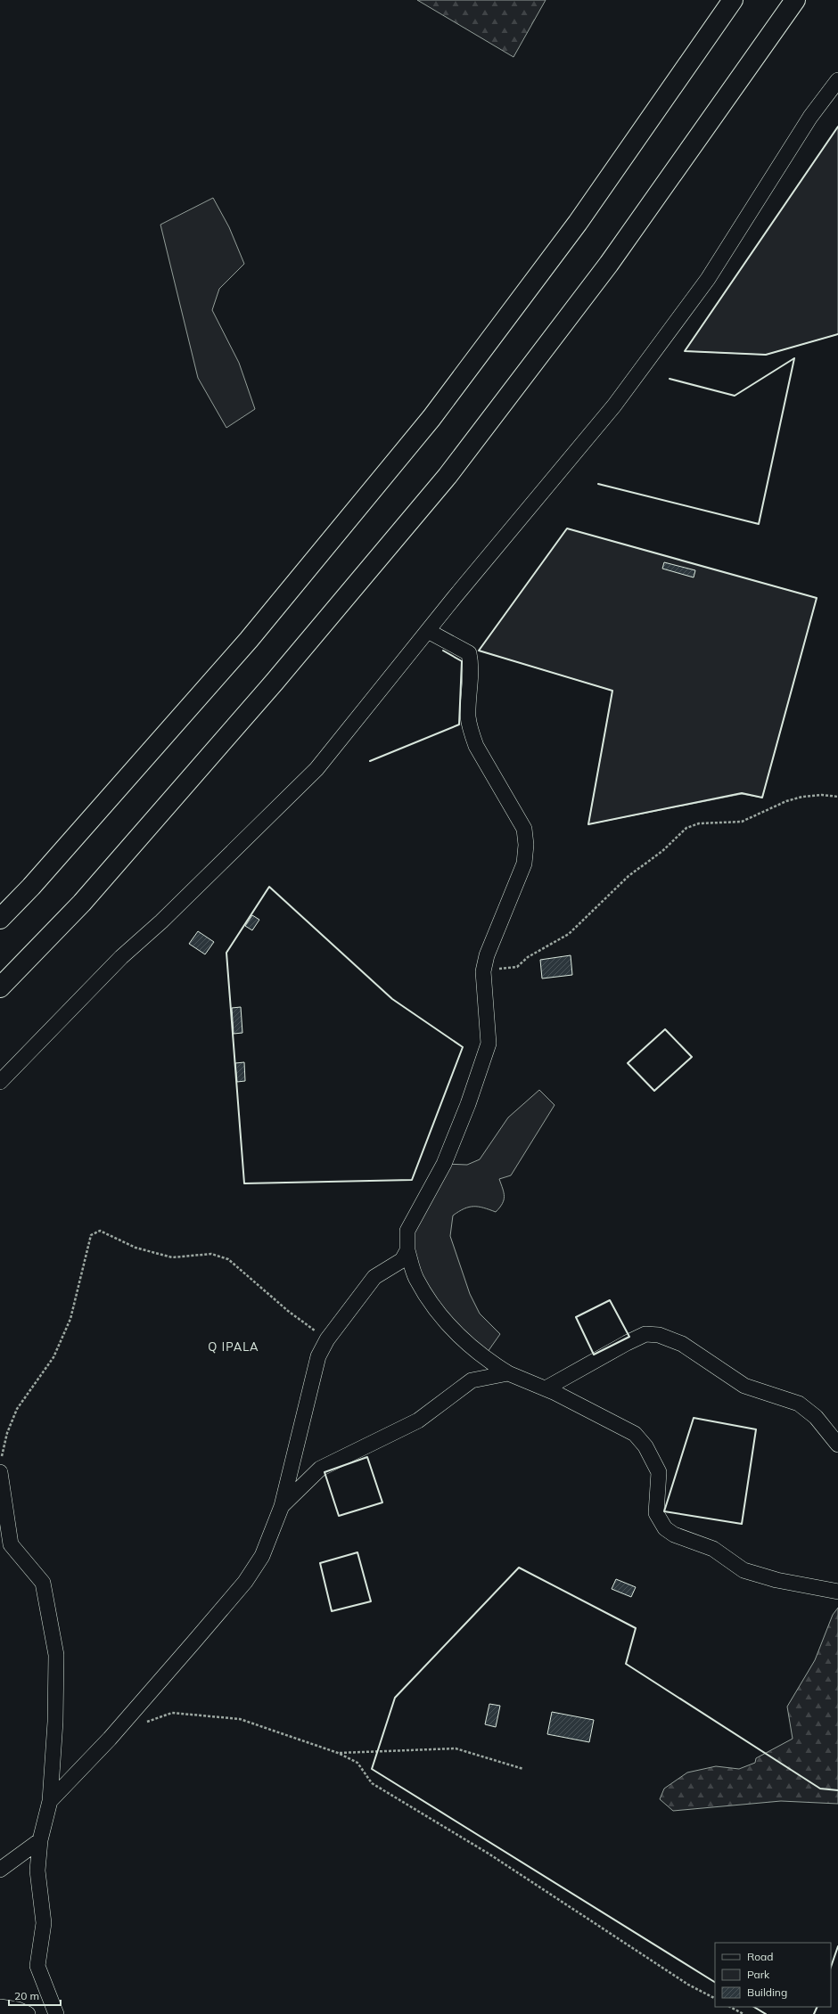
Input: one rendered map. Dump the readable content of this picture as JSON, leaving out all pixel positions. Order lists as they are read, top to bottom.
{
  "districts": ["Q IPALA"],
  "legend": ["Road", "Park", "Building"],
  "scale_bar": "20 m"
}
